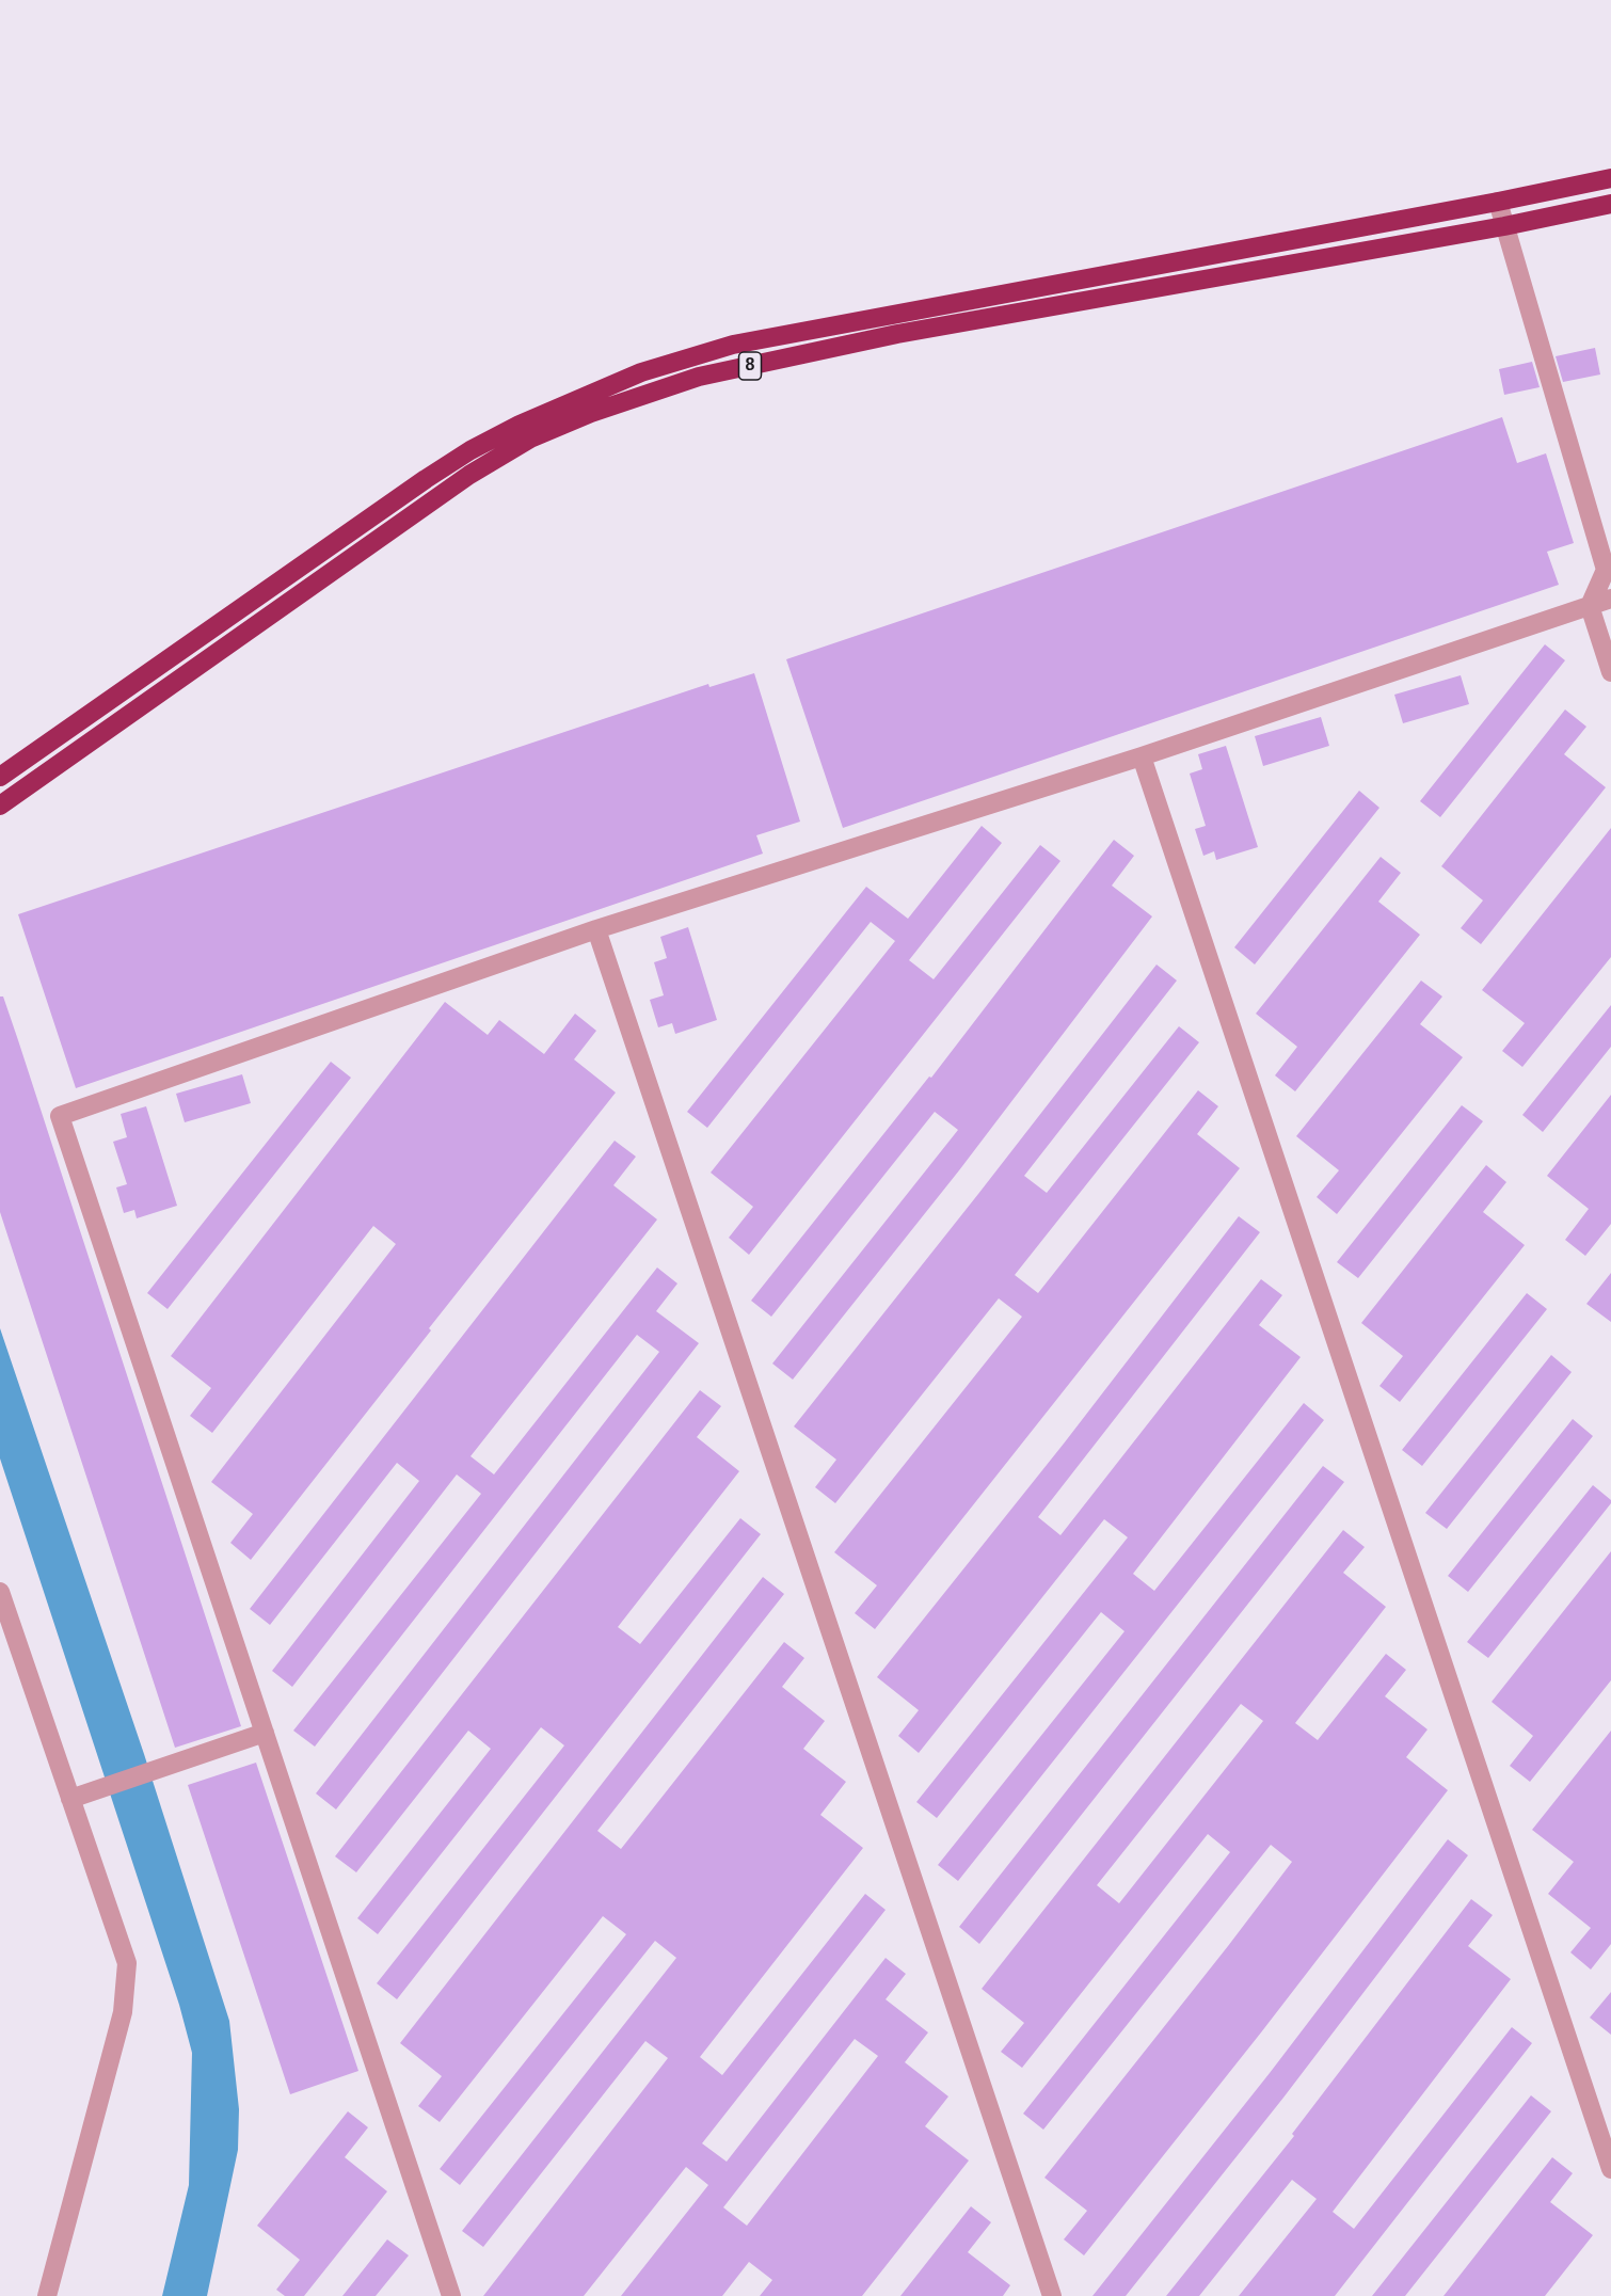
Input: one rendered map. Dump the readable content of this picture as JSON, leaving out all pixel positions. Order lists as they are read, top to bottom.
{
  "streets": {
    "highway": ["8"]
  }
}
